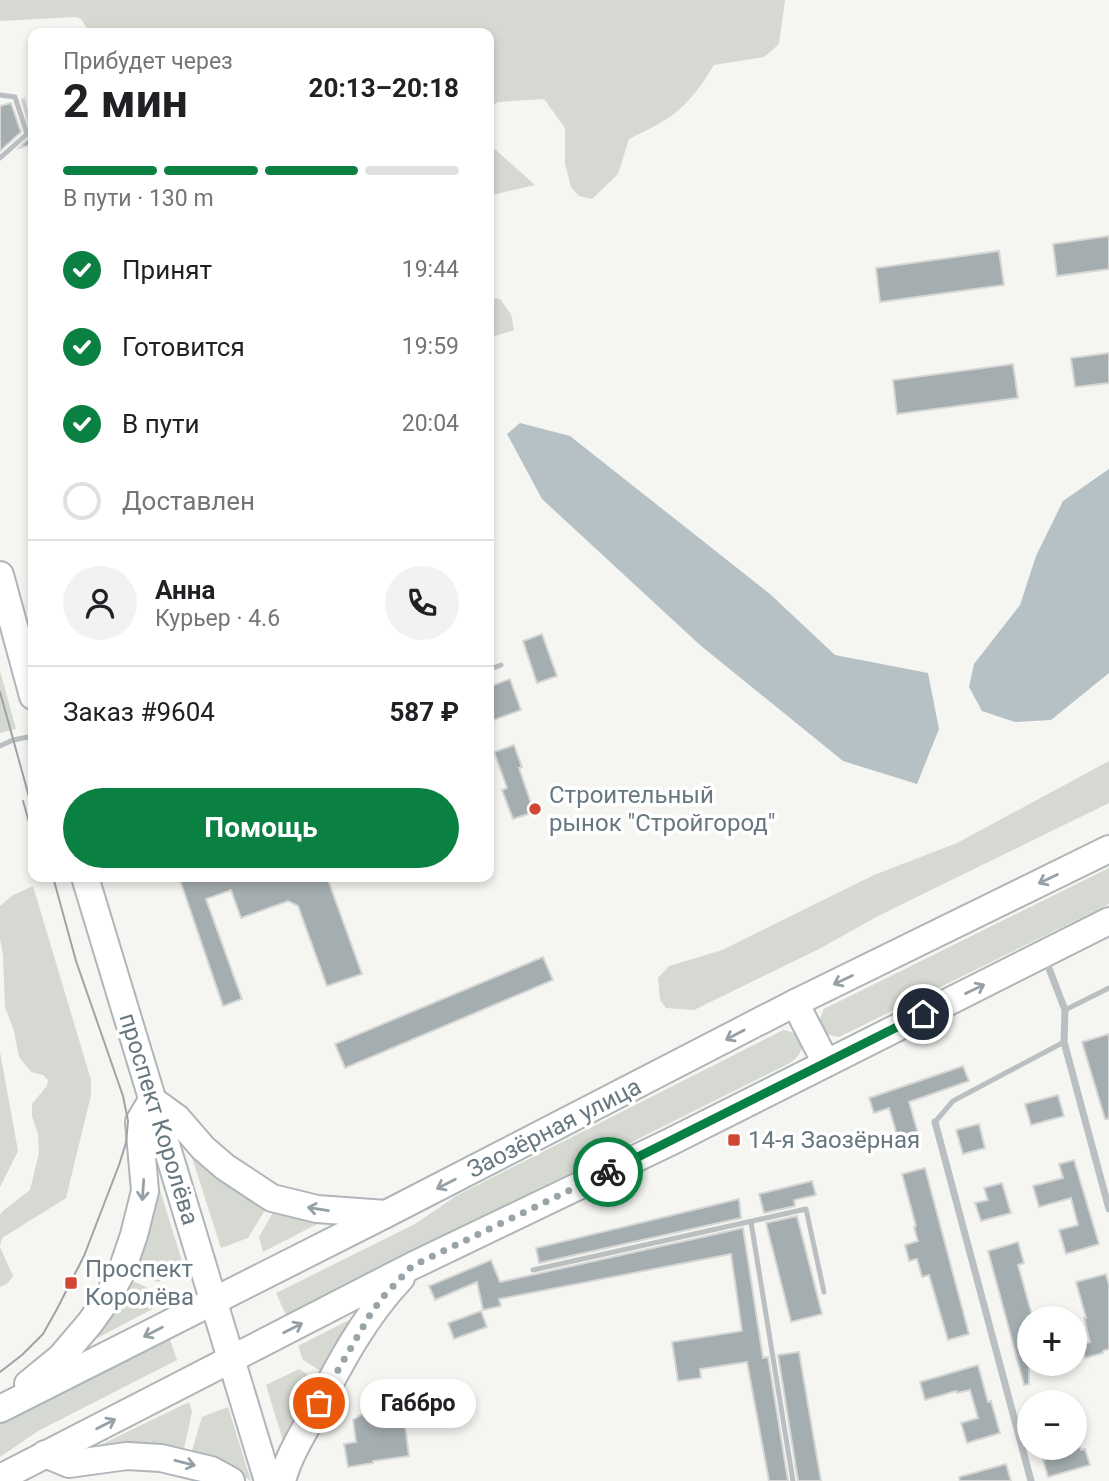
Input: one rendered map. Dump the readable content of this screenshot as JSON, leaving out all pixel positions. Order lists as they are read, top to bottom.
{
  "streets": {
    "main road": ["проспект Королёва", "Заозёрная улица"]
  },
  "crossings": [
    ["проспект Королёва", "Заозёрная улица"]
  ],
  "places": {
    "other": ["Строительный рынок \"Стройгород\"", "Габбро"],
    "transit": ["14-я Заозёрная", "Проспект Королёва"]
  },
  "page": {
    "heading": ["2 мин", "Прибудет через", "20:13–20:18"],
    "panel": [
      "Анна",
      "Курьер · 4.6",
      "Заказ #9604",
      "587 ₽"
    ],
    "bar": "В пути · 130 m",
    "list": [
      ["Принят", "19:44"],
      ["Готовится", "19:59"],
      ["В пути", "20:04"],
      "Доставлен"
    ],
    "buttons": "Помощь",
    "map_buttons": ["+", "−"],
    "bubble": "Габбро"
  }
}
